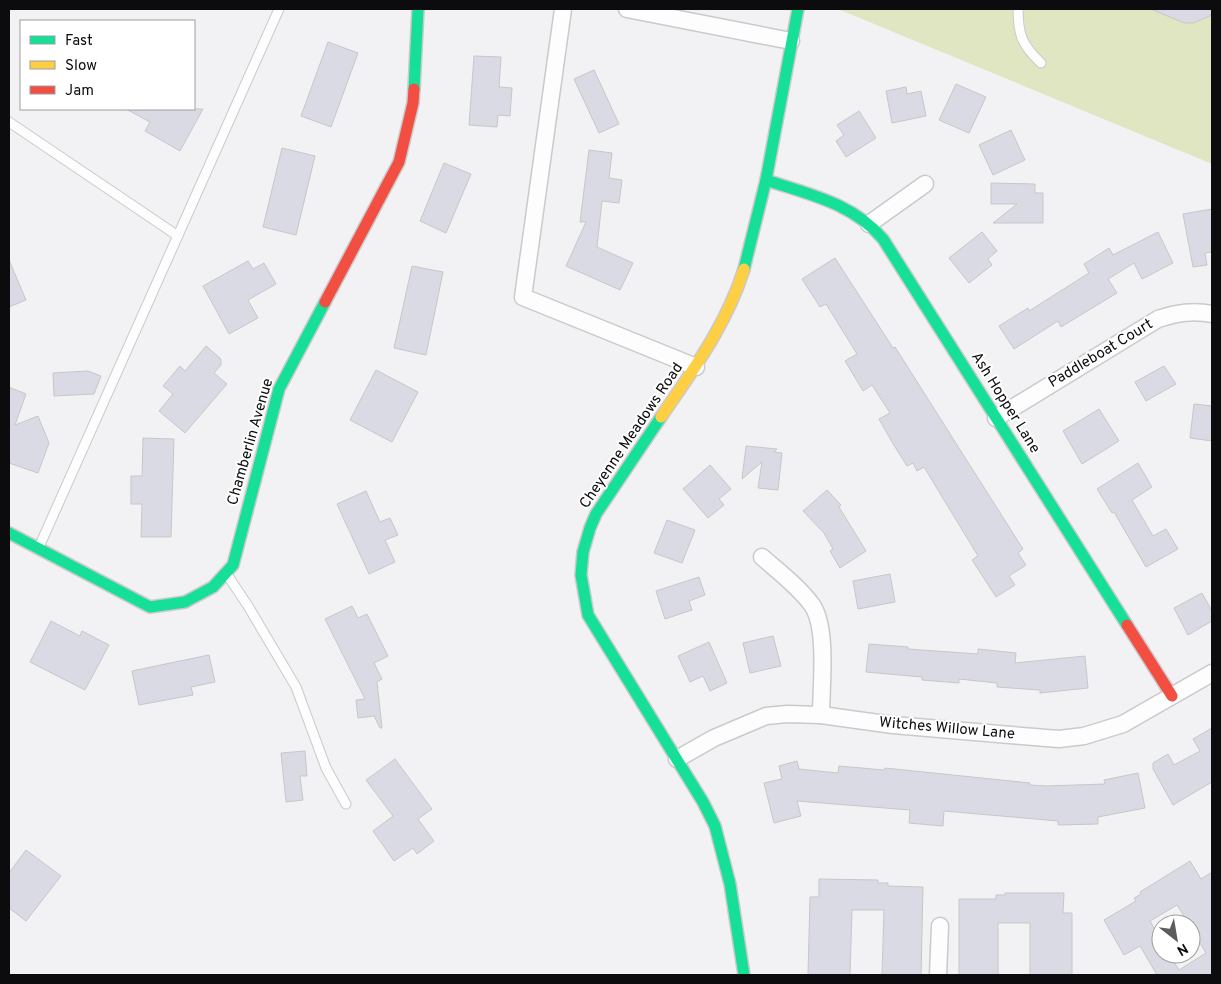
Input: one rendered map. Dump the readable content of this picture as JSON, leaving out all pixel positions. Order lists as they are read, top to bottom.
{
  "streets": {
    "street": [
      "Paddleboat Court",
      "Ash Hopper Lane",
      "Cheyenne Meadows Road",
      "Chamberlin Avenue",
      "Witches Willow Lane"
    ]
  },
  "crossings": [
    ["Paddleboat Court", "Ash Hopper Lane"],
    ["Ash Hopper Lane", "Cheyenne Meadows Road"],
    ["Ash Hopper Lane", "Witches Willow Lane"],
    ["Cheyenne Meadows Road", "Witches Willow Lane"]
  ],
  "legend": ["Fast", "Slow", "Jam"],
  "north": "bottom right"
}
